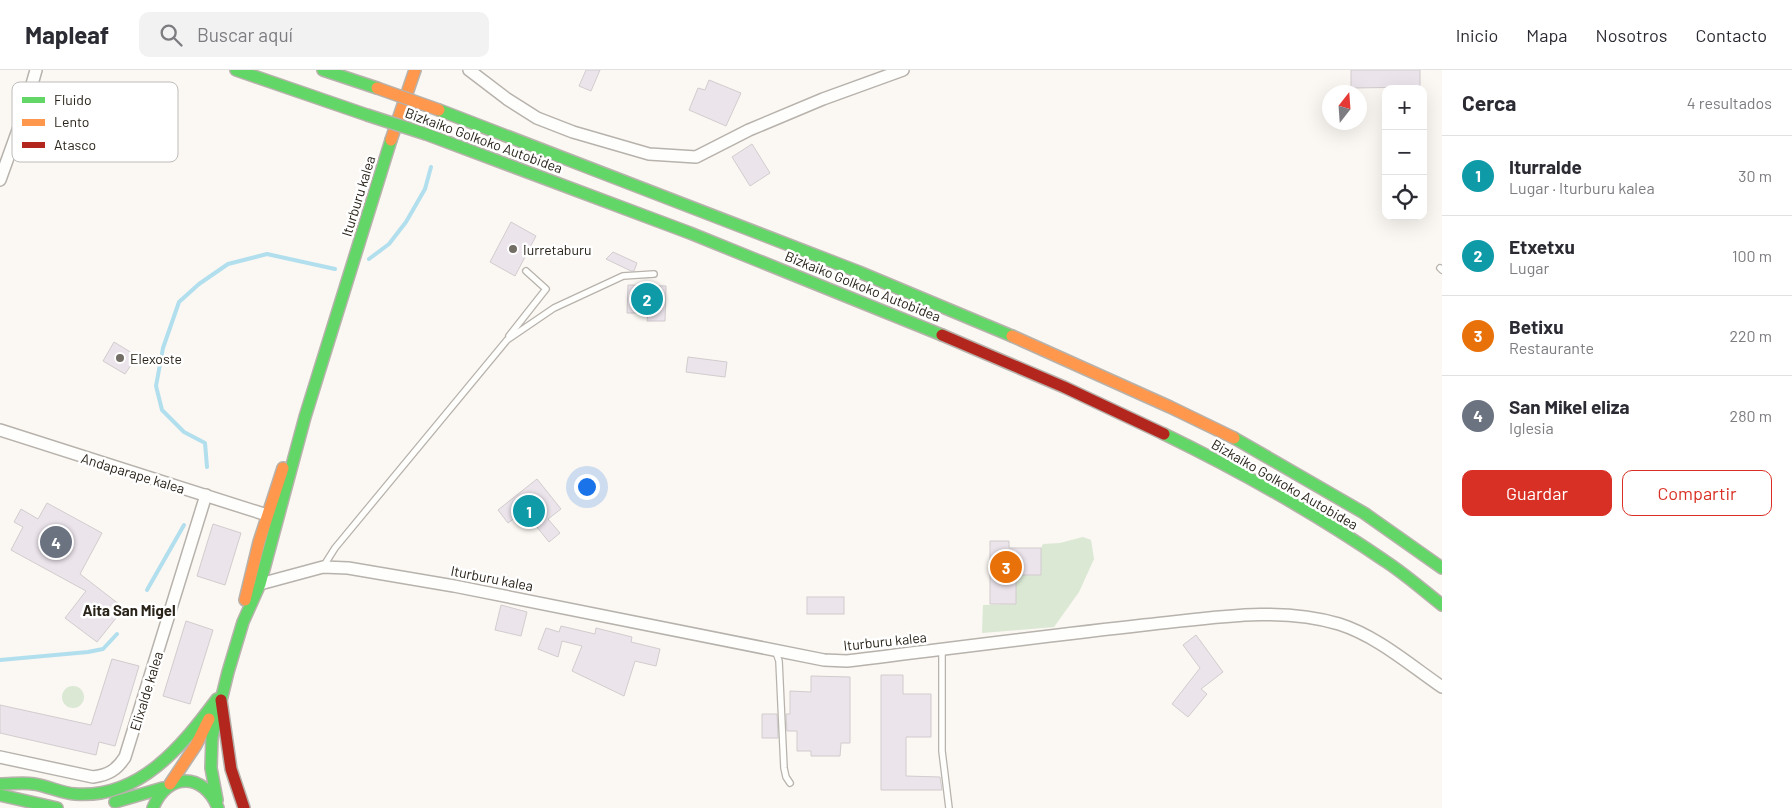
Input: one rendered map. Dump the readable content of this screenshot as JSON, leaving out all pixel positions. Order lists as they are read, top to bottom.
{
  "streets": {
    "main road": ["Bizkaiko Golkoko Autobidea", "Iturburu kalea"],
    "street": ["Andaparape kalea", "Elixalde kalea"]
  },
  "crossings": [
    ["Andaparape kalea", "Elixalde kalea"]
  ],
  "districts": ["Aita San Migel"],
  "places": ["Iurretaburu", "Elexoste"],
  "legend": ["Fluido", "Lento", "Atasco"],
  "north": "top",
  "page": {
    "header": "Mapleaf",
    "search": "Buscar aquí",
    "nav": [
      "Inicio",
      "Mapa",
      "Nosotros",
      "Contacto"
    ],
    "heading": ["Cerca", "4 resultados"],
    "map_buttons": ["+", "−"],
    "list": [
      {
        "mark": "1",
        "name": "Iturralde",
        "note": "Lugar · Iturburu kalea",
        "value": "30 m"
      },
      {
        "mark": "2",
        "name": "Etxetxu",
        "note": "Lugar",
        "value": "100 m"
      },
      {
        "mark": "3",
        "name": "Betixu",
        "note": "Restaurante",
        "value": "220 m"
      },
      {
        "mark": "4",
        "name": "San Mikel eliza",
        "note": "Iglesia",
        "value": "280 m"
      }
    ],
    "pins": [
      "2",
      "1",
      "4",
      "3"
    ],
    "buttons": ["Guardar", "Compartir"]
  }
}
